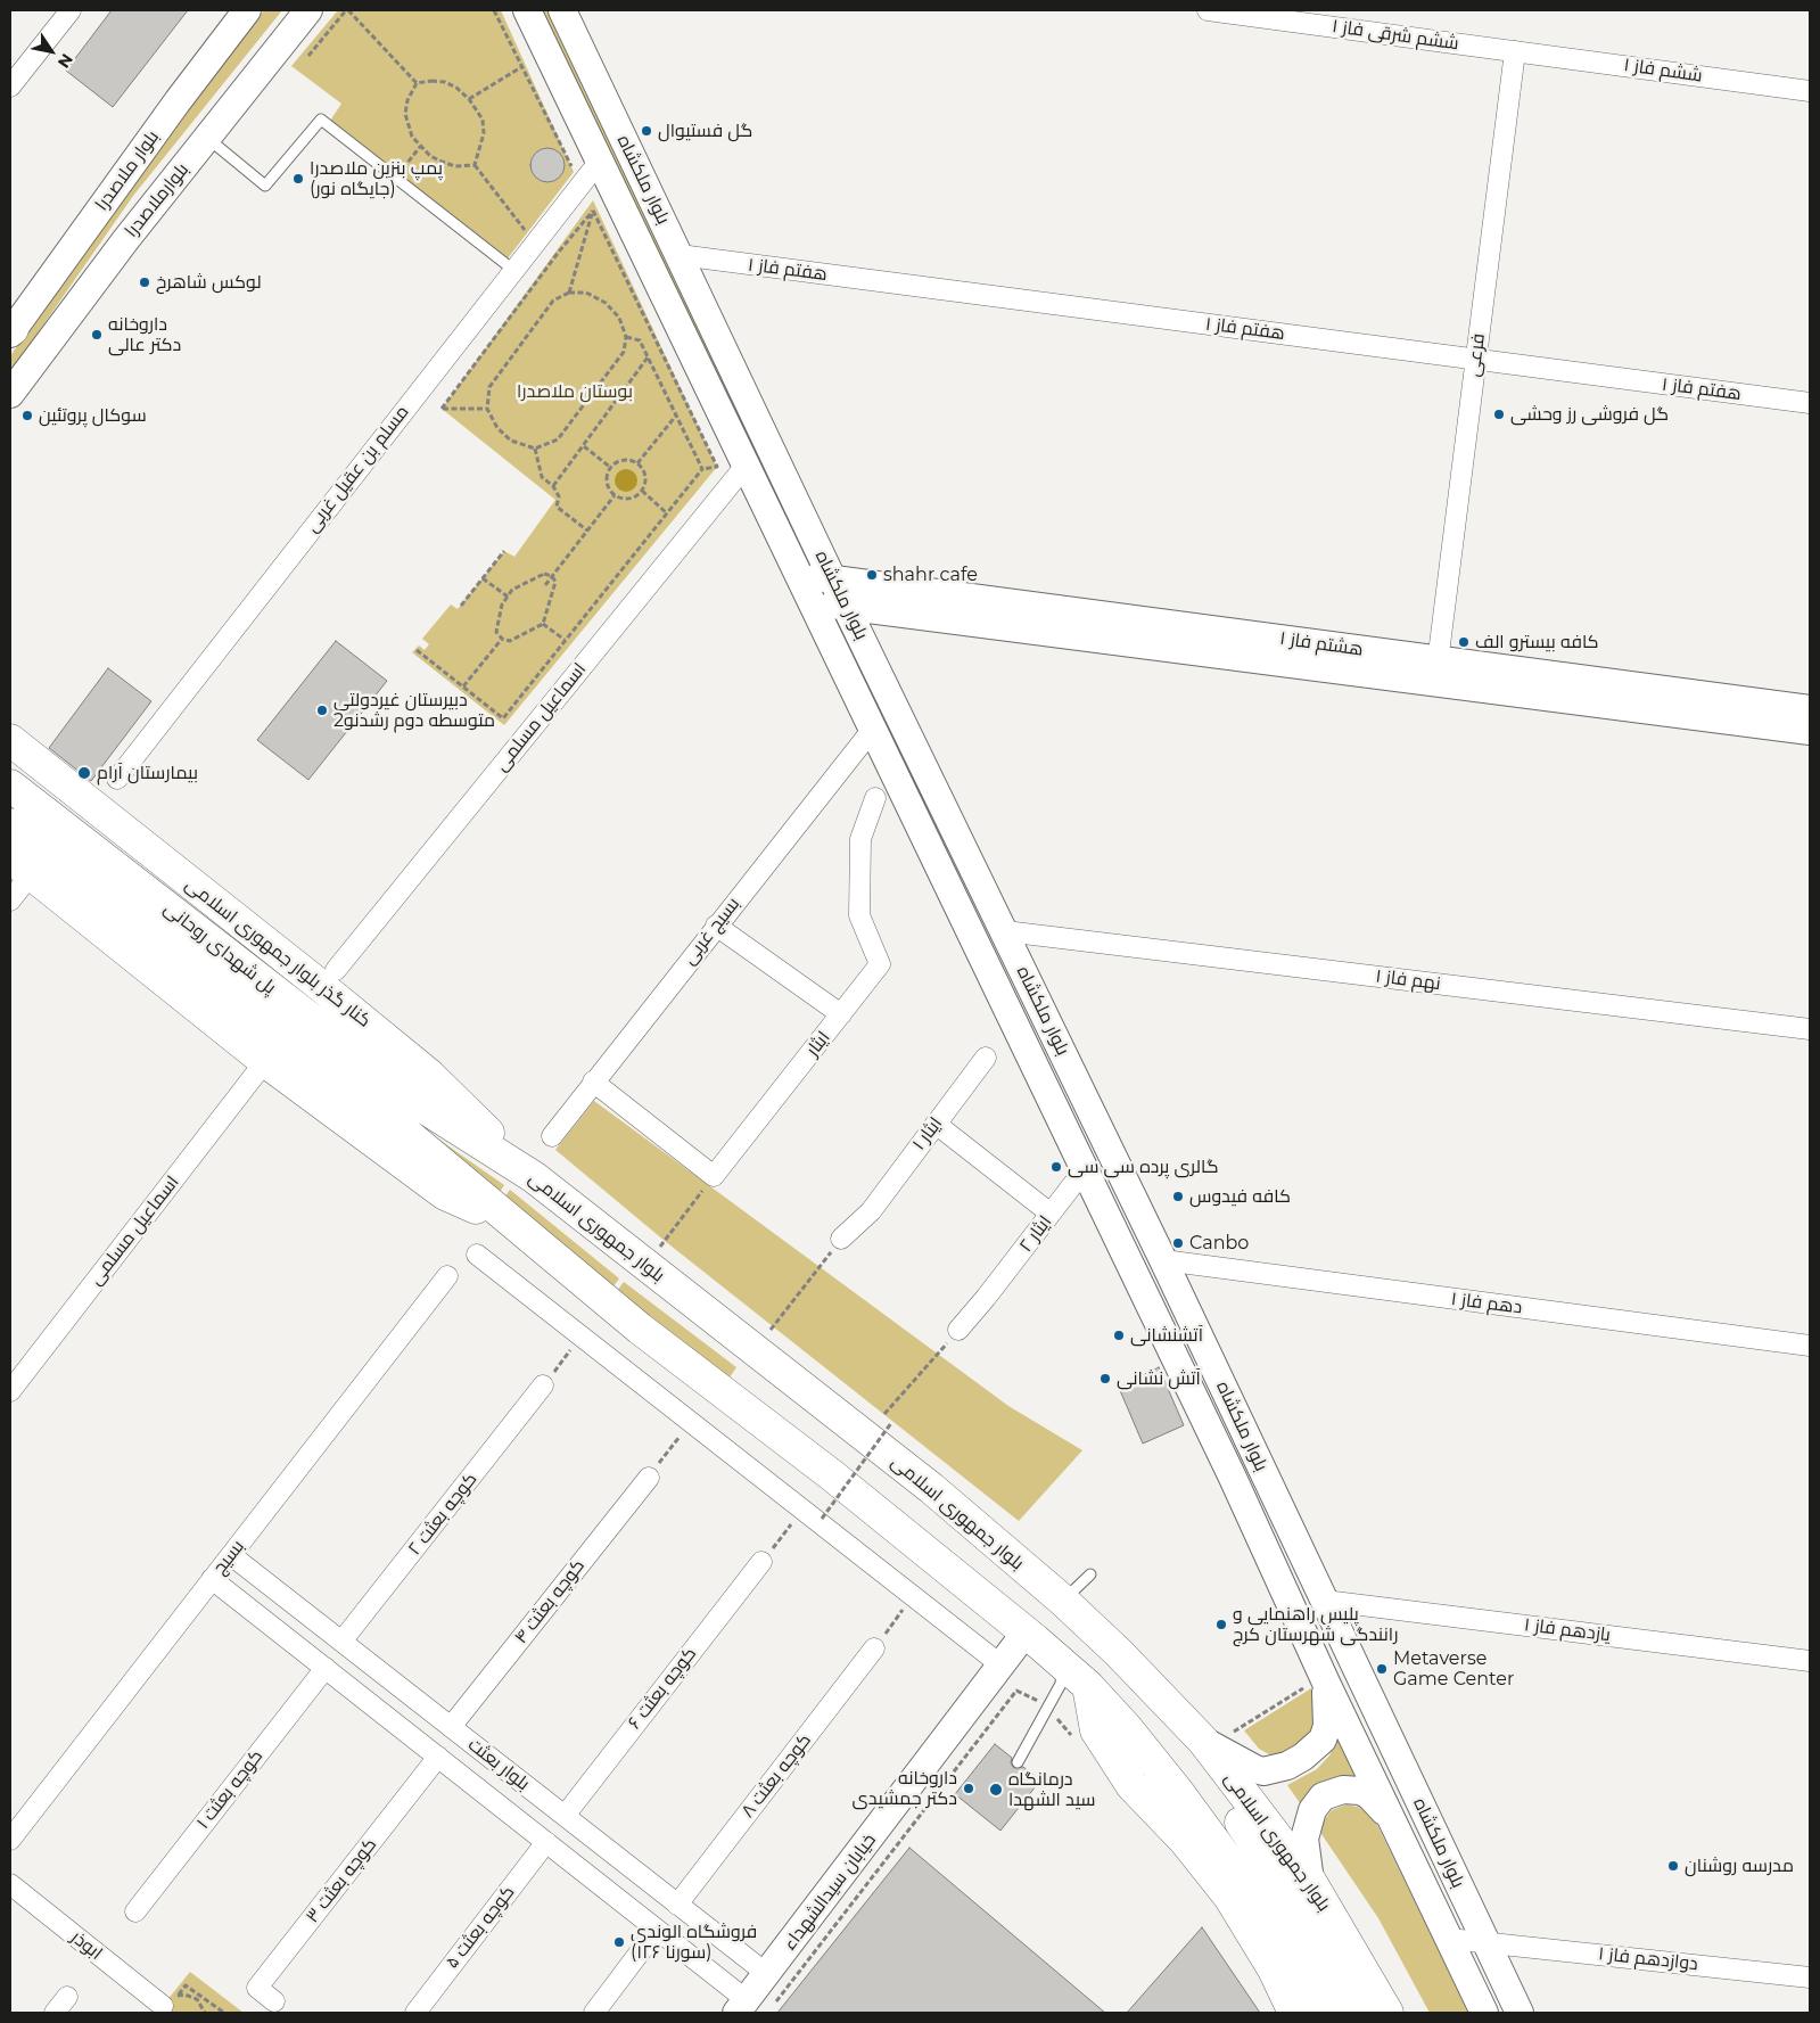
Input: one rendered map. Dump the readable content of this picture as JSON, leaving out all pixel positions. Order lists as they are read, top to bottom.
{
  "streets": {
    "main road": [
      "بلوار ملاصدرا",
      "بلوار ملکشاه",
      "بلوارملاصدرا",
      "هشتم فاز ۱",
      "پل شهدای روحانی",
      "کنار گذر بلوار جمهوری اسلامی",
      "بلوار جمهوری اسلامی",
      "خیابان سیدالشهداء"
    ],
    "street": [
      "ششم شرقی فاز ۱",
      "ششم فاز ۱",
      "هفتم فاز ۱",
      "فرعی",
      "مسلم بن عقیل غربی",
      "اسماعیل مسلمی",
      "بسیج غربی",
      "نهم فاز ۱",
      "ایثار",
      "ایثار ۱",
      "ایثار ۲",
      "دهم فاز ۱",
      "کوچه بعثت ۲",
      "بسیج",
      "کوچه بعثت ۴",
      "یازدهم فاز ۱",
      "کوچه بعثت ۶",
      "بلوار بعثت",
      "کوچه بعثت ۸",
      "کوچه بعثت ۱",
      "کوچه بعثت ۳",
      "کوچه بعثت ۵",
      "ابوذر",
      "دوازدهم فاز ۱"
    ]
  },
  "crossings": [
    ["ششم شرقی فاز ۱", "ششم فاز ۱"],
    ["ششم شرقی فاز ۱", "فرعی"],
    ["ششم فاز ۱", "فرعی"],
    ["بلوار ملکشاه", "هفتم فاز ۱"],
    ["بلوار ملکشاه", "مسلم بن عقیل غربی"],
    ["بلوار ملکشاه", "هشتم فاز ۱"],
    ["بلوار ملکشاه", "اسماعیل مسلمی"],
    ["بلوار ملکشاه", "بسیج غربی"],
    ["بلوار ملکشاه", "نهم فاز ۱"],
    ["بلوار ملکشاه", "ایثار ۲"],
    ["بلوار ملکشاه", "دهم فاز ۱"],
    ["بلوار ملکشاه", "یازدهم فاز ۱"],
    ["بلوار ملکشاه", "دوازدهم فاز ۱"],
    ["هفتم فاز ۱", "فرعی"],
    ["فرعی", "هشتم فاز ۱"],
    ["پل شهدای روحانی", "بلوار جمهوری اسلامی"],
    ["کنار گذر بلوار جمهوری اسلامی", "بلوار جمهوری اسلامی"],
    ["کوچه بعثت ۲", "بلوار بعثت"],
    ["بسیج", "بلوار بعثت"],
    ["کوچه بعثت ۴", "بلوار بعثت"],
    ["کوچه بعثت ۶", "بلوار بعثت"],
    ["بلوار بعثت", "کوچه بعثت ۸"],
    ["بلوار بعثت", "کوچه بعثت ۱"],
    ["بلوار بعثت", "کوچه بعثت ۳"],
    ["بلوار بعثت", "خیابان سیدالشهداء"],
    ["بلوار بعثت", "کوچه بعثت ۵"]
  ],
  "parks": ["بوستان ملاصدرا"],
  "places": [
    "گل فستیوال",
    "پمپ بنزین ملاصدرا (جایگاه نور)",
    "لوکس شاهرخ",
    "داروخانه دکتر عالی",
    "گل فروشی رز وحشی",
    "سوکال پروتئین",
    "shahr cafe",
    "کافه بیسترو الف",
    "دبیرستان غیردولتی متوسطه دوم رشدنو2",
    "بیمارستان آرام",
    "گالری پرده سی سی",
    "كافه فيدوس",
    "Canbo",
    "آتشنشانی",
    "آتش نشانی",
    "پلیس راهنمایی و رانندگی شهرستان کرج",
    "Metaverse Game Center",
    "داروخانه دکتر جمشیدی",
    "درمانگاه سید الشهدا",
    "مدرسه روشنان",
    "فروشگاه الوندی (سورنا ۱۲۶)"
  ],
  "north": "bottom right"
}
